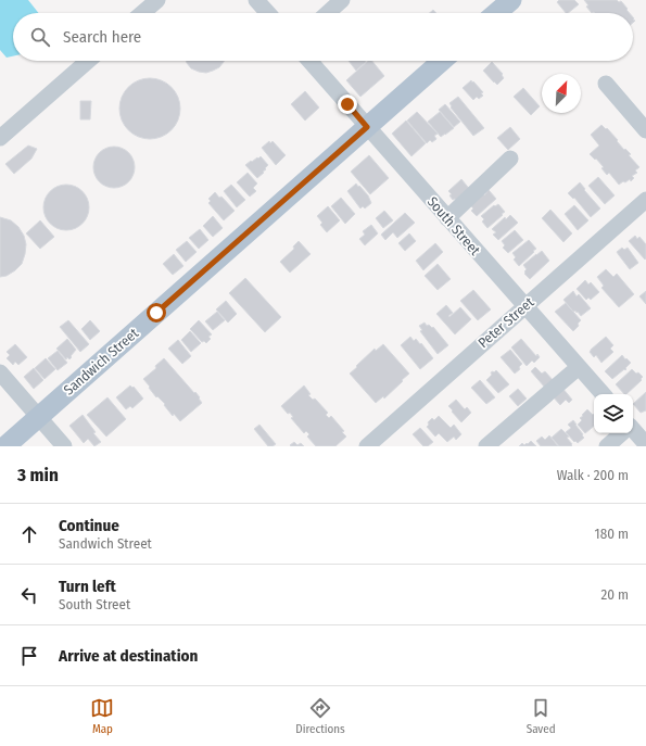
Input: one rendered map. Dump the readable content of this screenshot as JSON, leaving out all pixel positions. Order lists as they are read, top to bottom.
{
  "streets": {
    "main road": ["Sandwich Street"],
    "street": ["South Street", "Peter Street"]
  },
  "crossings": [
    ["South Street", "Peter Street"],
    ["South Street", "Sandwich Street"]
  ],
  "north": "top right",
  "page": {
    "search": "Search here",
    "heading": ["3 min", "Walk · 200 m"],
    "list": [
      ["Continue", "Sandwich Street", "180 m"],
      ["Turn left", "South Street", "20 m"],
      "Arrive at destination"
    ],
    "nav": ["Map", "Directions", "Saved"]
  }
}
